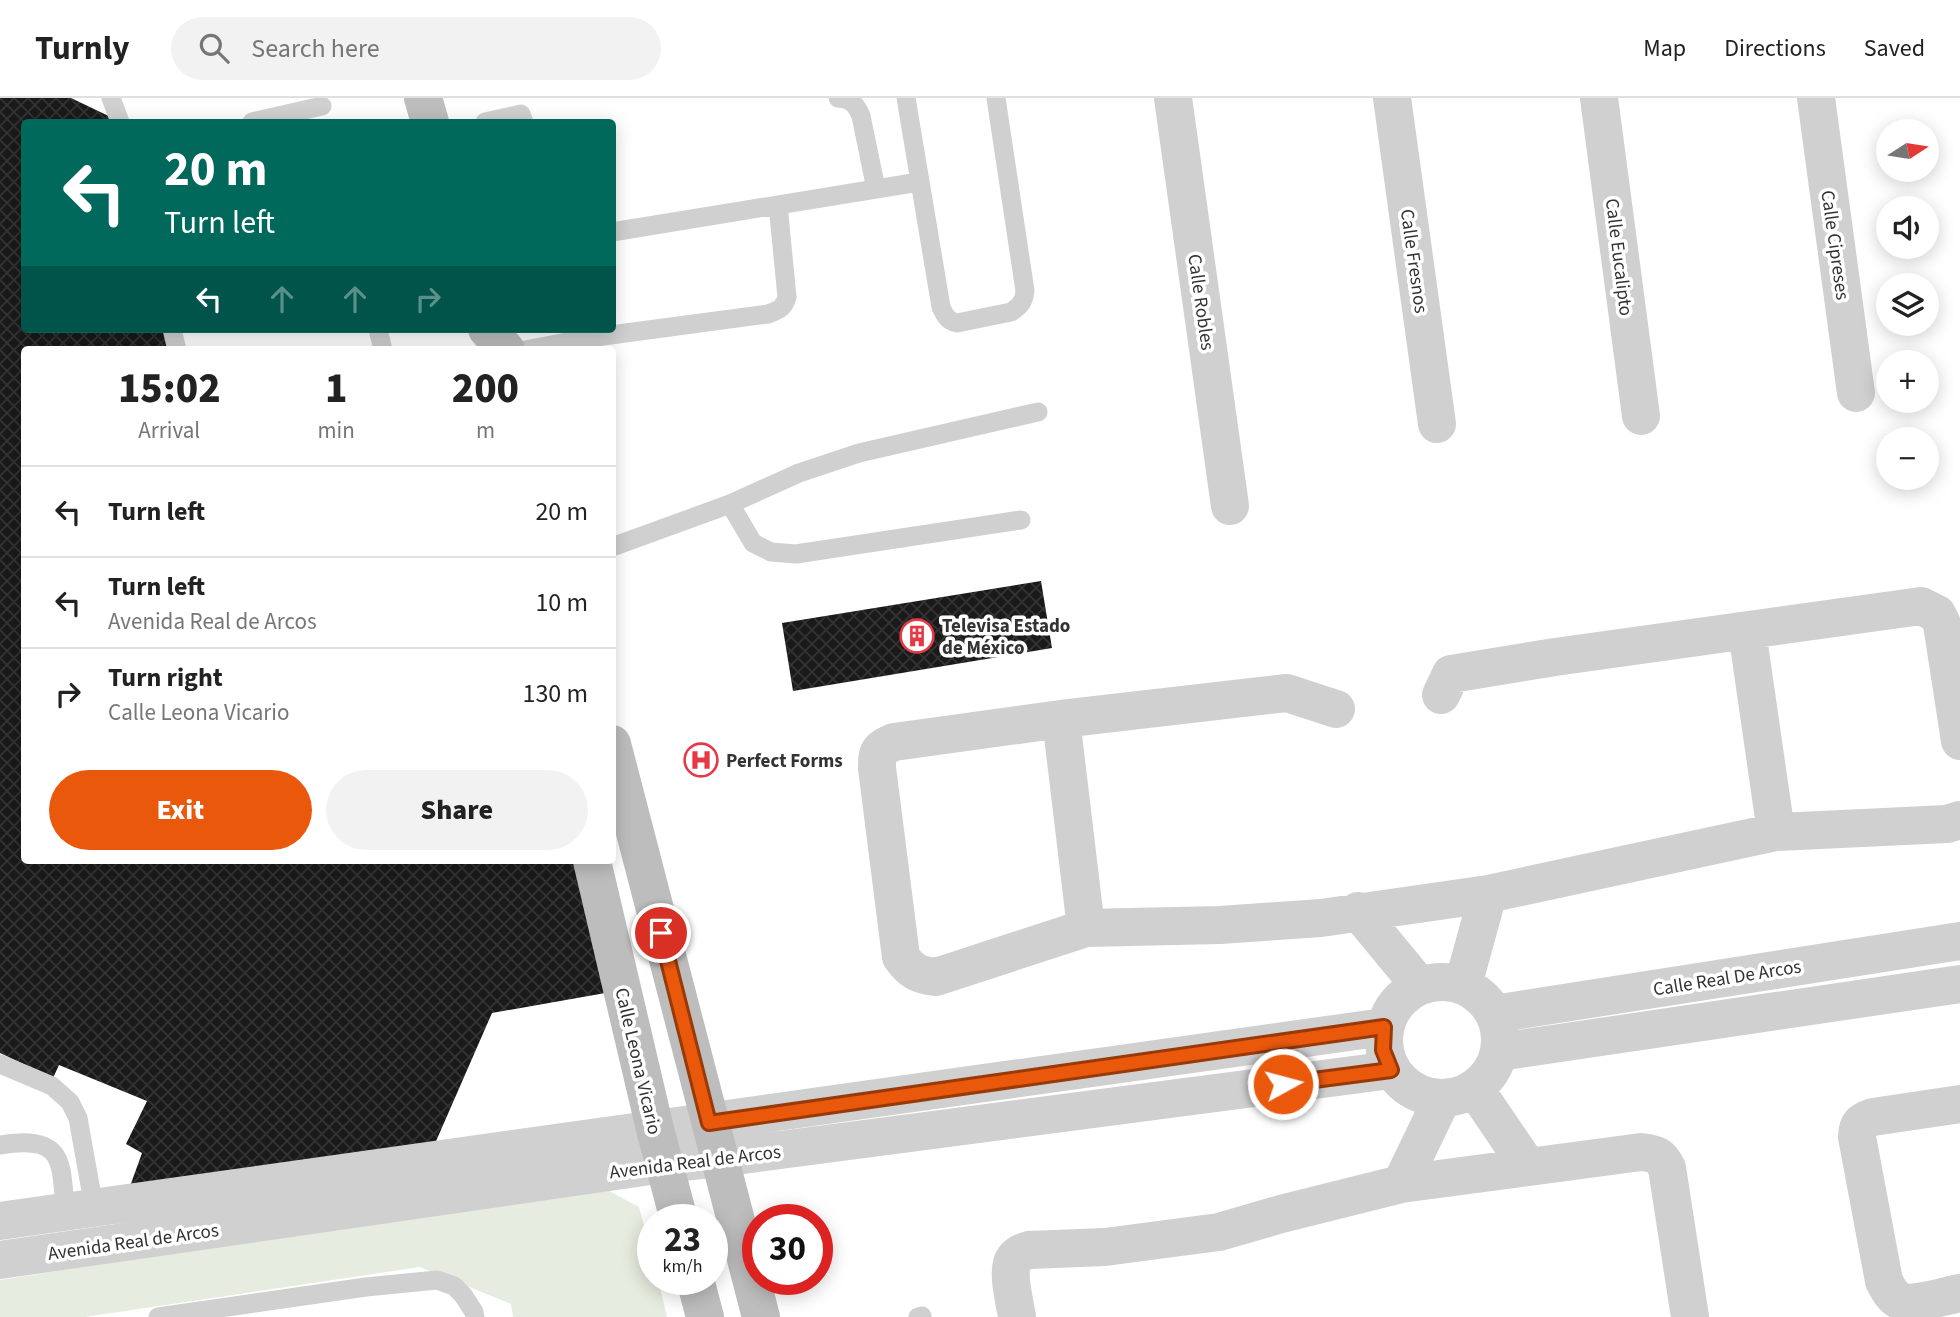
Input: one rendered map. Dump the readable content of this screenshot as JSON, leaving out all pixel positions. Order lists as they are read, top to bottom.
{
  "streets": {
    "main road": ["Calle Leona Vicario"],
    "street": [
      "Calle Cipreses",
      "Calle Eucalipto",
      "Calle Fresnos",
      "Calle Robles",
      "Calle Real De Arcos",
      "Avenida Real de Arcos"
    ]
  },
  "crossings": [
    ["Calle Real De Arcos", "Avenida Real de Arcos"],
    ["Calle Leona Vicario", "Avenida Real de Arcos"]
  ],
  "places": {
    "building": ["Televisa Estado de México"],
    "hospital": ["Perfect Forms"]
  },
  "north": "right",
  "page": {
    "header": "Turnly",
    "search": "Search here",
    "nav": ["Map", "Directions", "Saved"],
    "map_buttons": ["+", "−"],
    "turn": ["20 m", "Turn left"],
    "eta": [
      "15:02",
      "Arrival",
      "1",
      "min",
      "200",
      "m"
    ],
    "list": [
      {
        "name": "Turn left",
        "value": "20 m"
      },
      {
        "name": "Turn left",
        "note": "Avenida Real de Arcos",
        "value": "10 m"
      },
      {
        "name": "Turn right",
        "note": "Calle Leona Vicario",
        "value": "130 m"
      }
    ],
    "buttons": ["Exit", "Share"],
    "speed": "23 km/h",
    "limit": "30"
  }
}
